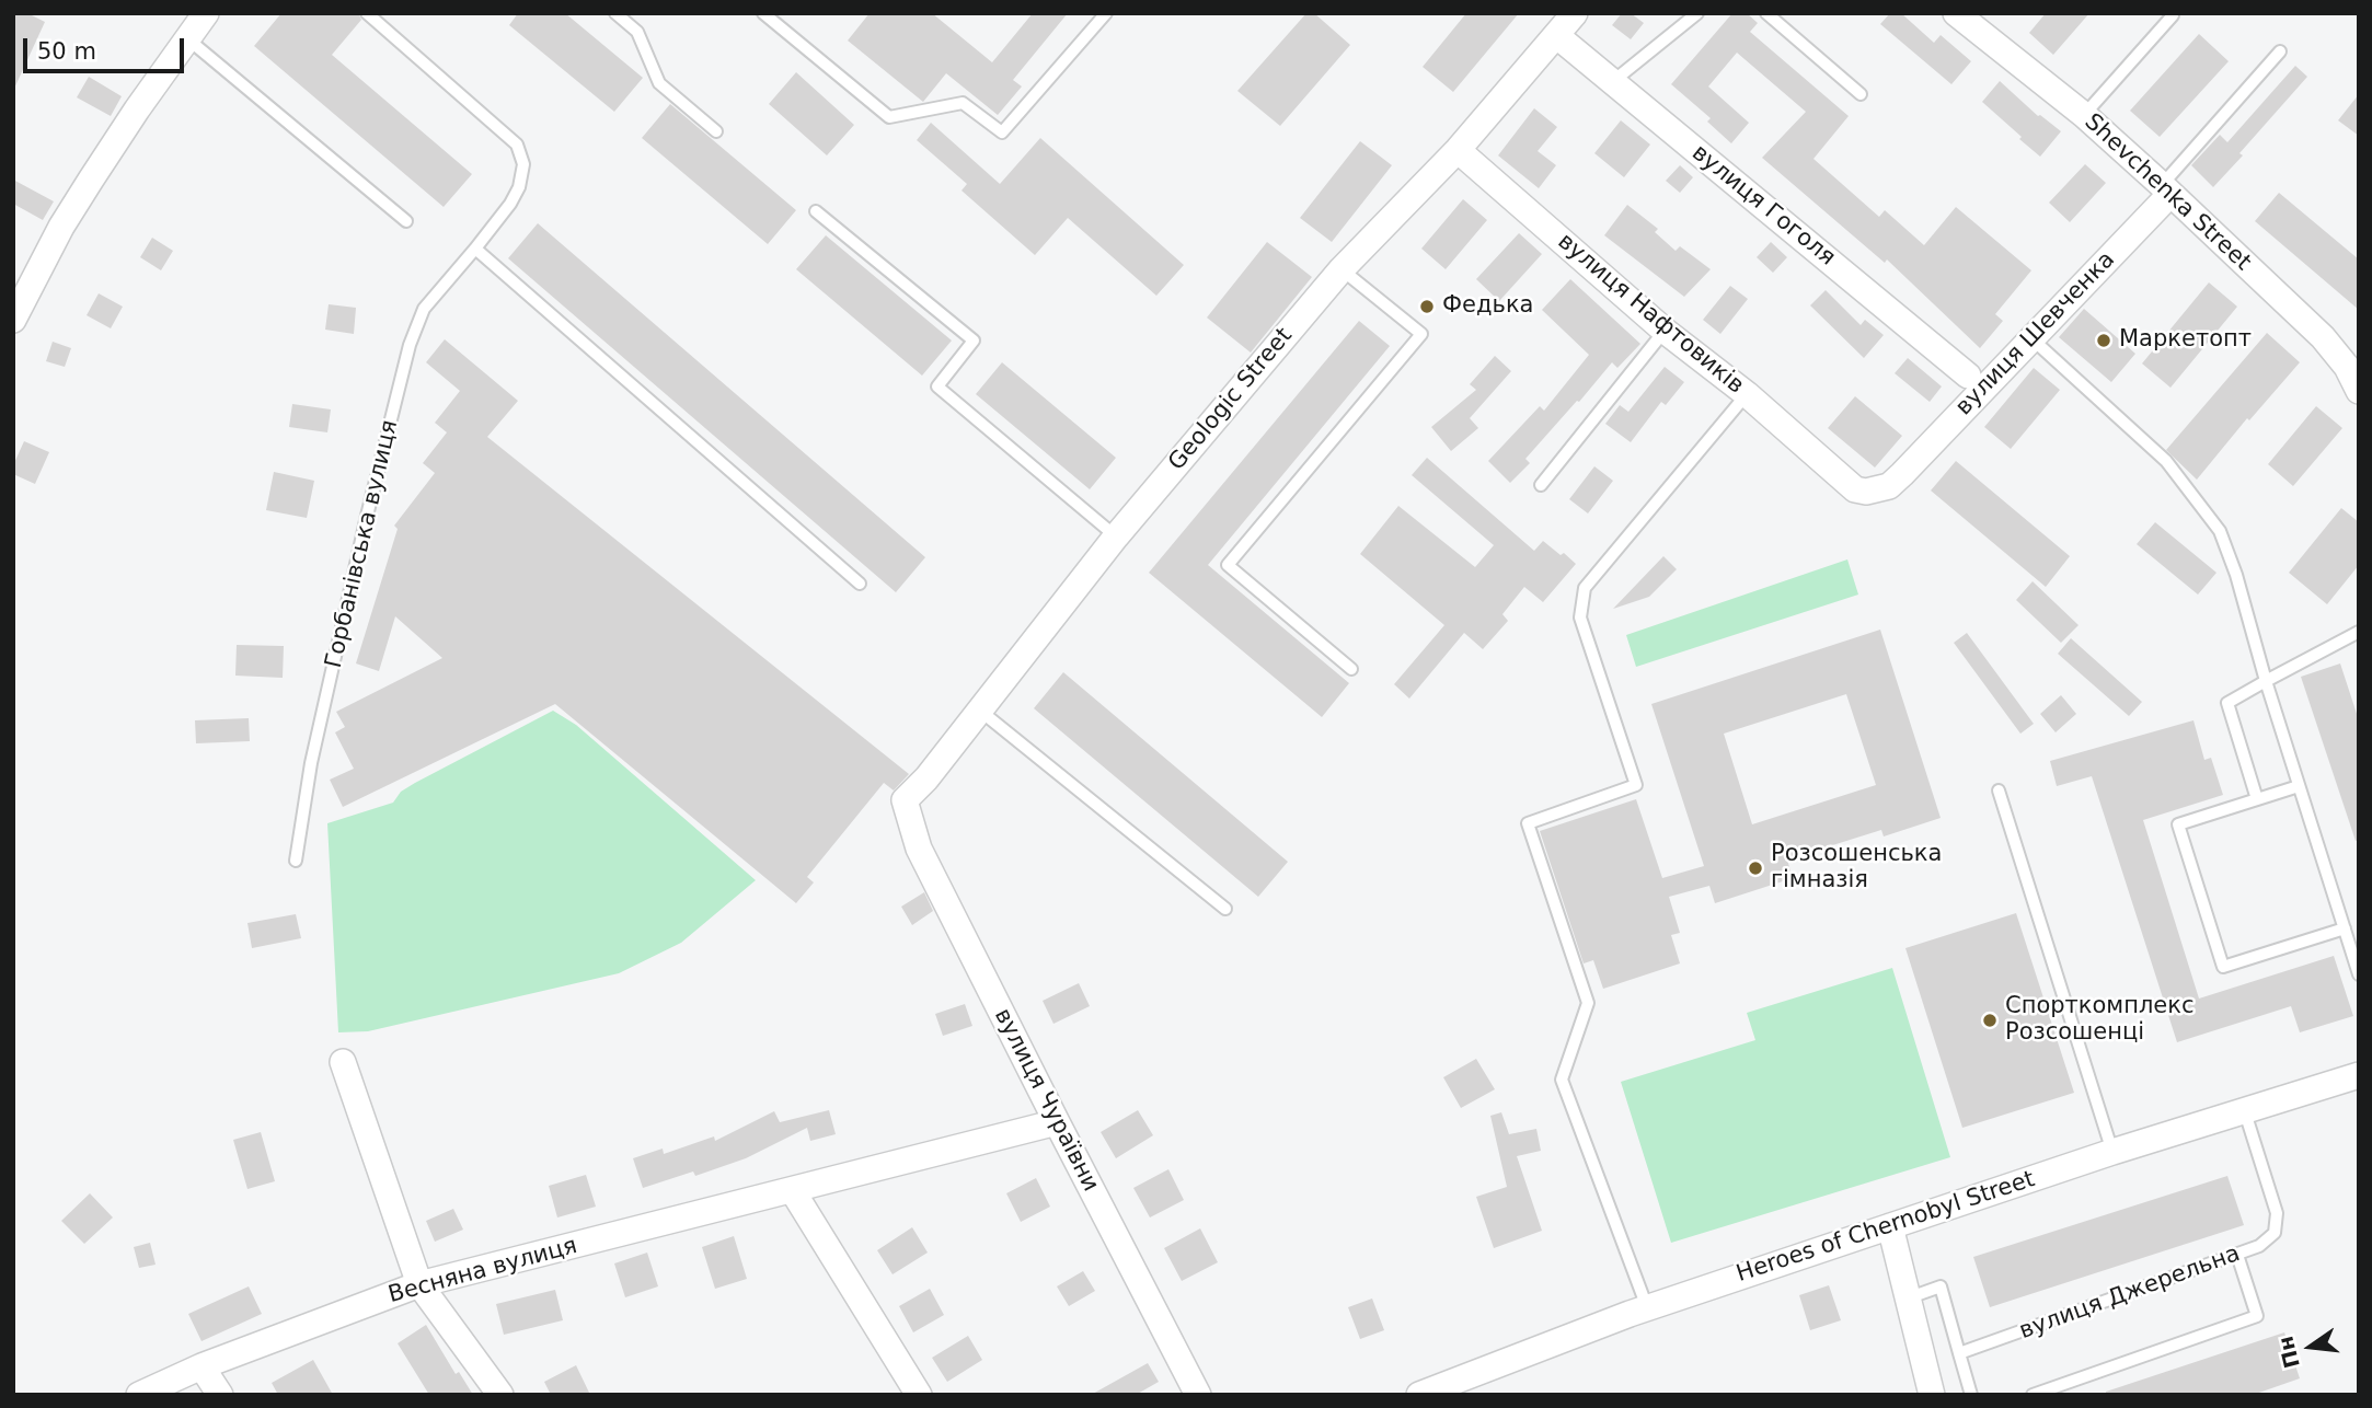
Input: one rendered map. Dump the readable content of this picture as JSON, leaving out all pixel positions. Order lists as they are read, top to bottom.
{
  "streets": {
    "street": [
      "Shevchenka Street",
      "вулиця Гоголя",
      "вулиця Нафтовиків",
      "вулиця Шевченка",
      "Geologic Street",
      "вулиця Чураївни",
      "Heroes of Chernobyl Street",
      "Весняна вулиця"
    ],
    "lane": ["Горбанівська вулиця", "вулиця Джерельна"]
  },
  "crossings": [
    ["Shevchenka Street", "вулиця Шевченка"],
    ["вулиця Гоголя", "Geologic Street"],
    ["вулиця Нафтовиків", "вулиця Шевченка"],
    ["вулиця Нафтовиків", "Geologic Street"],
    ["Geologic Street", "вулиця Чураївни"],
    ["вулиця Чураївни", "Весняна вулиця"],
    ["Heroes of Chernobyl Street", "вулиця Джерельна"]
  ],
  "places": [
    "Федька",
    "Маркетопт",
    "Розсошенська гімназія",
    "Спорткомплекс Розсошенці"
  ],
  "scale_bar": "50 m",
  "north": "left"
}
